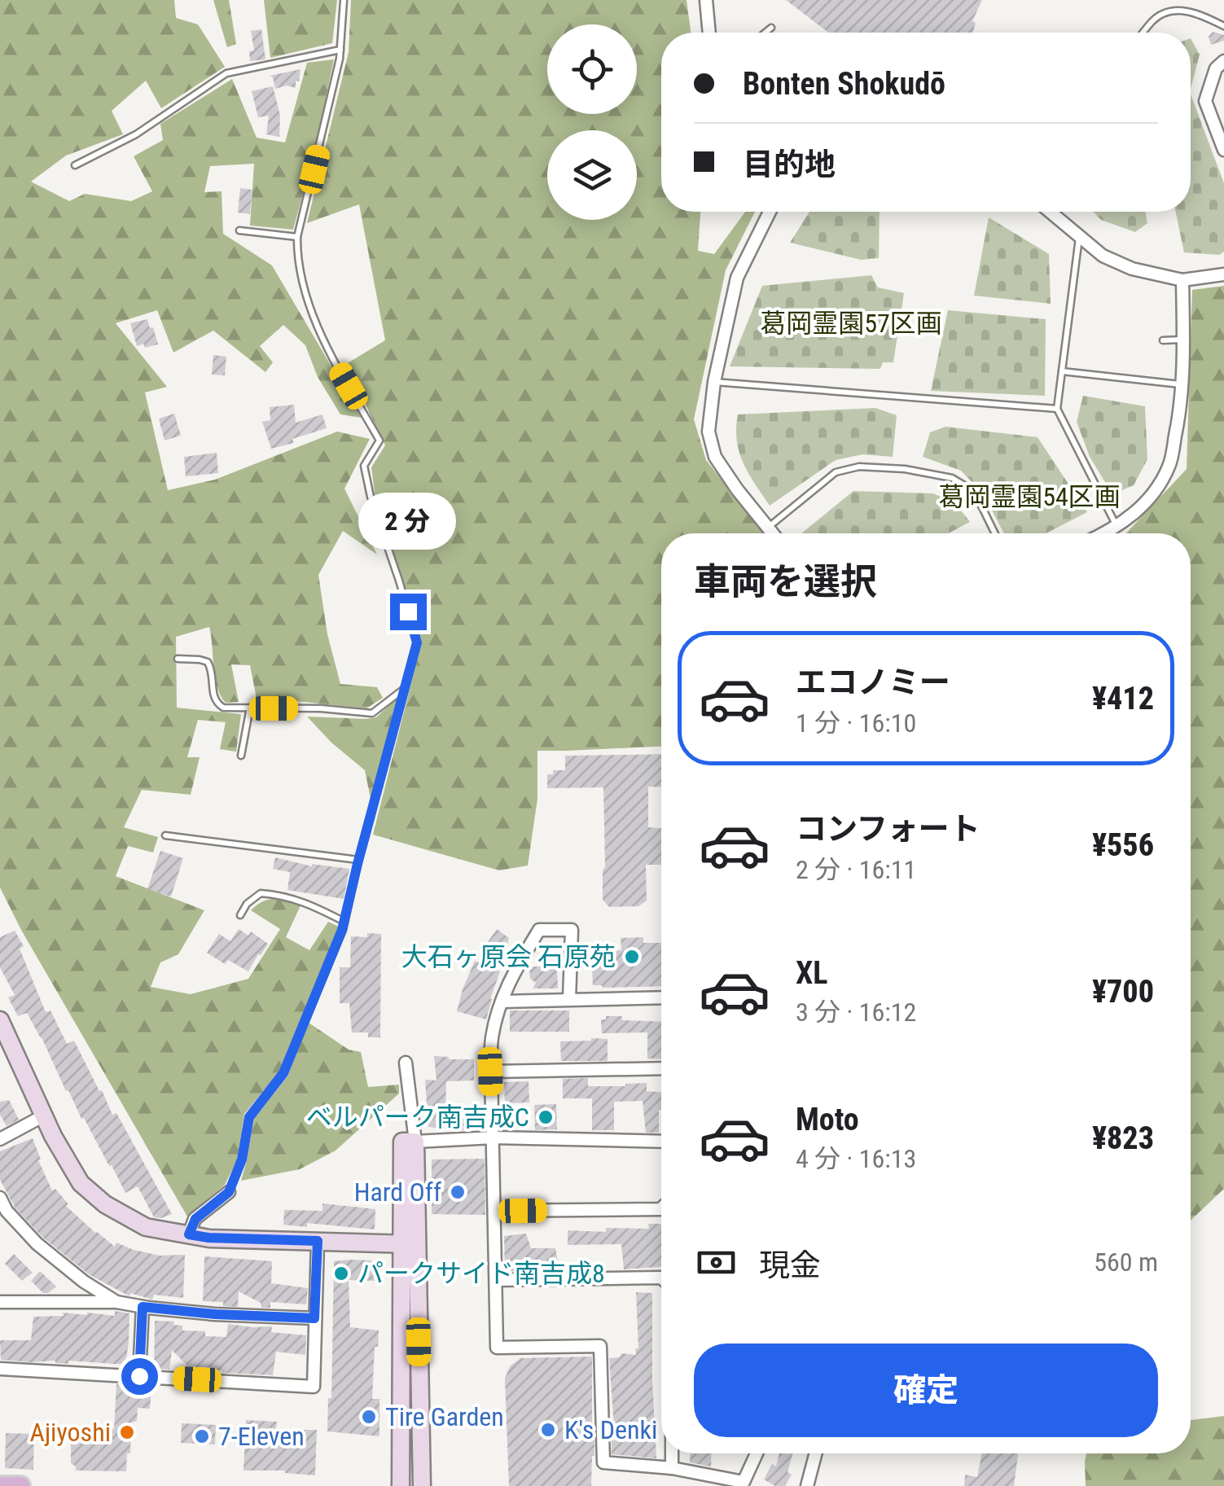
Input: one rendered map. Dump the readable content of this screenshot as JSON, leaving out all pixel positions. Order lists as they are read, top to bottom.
{
  "parks": ["葛岡霊園57区画", "葛岡霊園54区画"],
  "places": [
    "大石ヶ原会 石原苑",
    "ベルパーク南吉成C",
    "Hard Off",
    "パークサイド南吉成8",
    "Tire Garden",
    "K's Denki",
    "Ajiyoshi",
    "7-Eleven"
  ],
  "page": {
    "banner": ["Bonten Shokudō", "目的地"],
    "bubble": "2 分",
    "heading": "車両を選択",
    "list": [
      {
        "name": "エコノミー",
        "note": "1 分 · 16:10",
        "value": "¥412"
      },
      {
        "name": "コンフォート",
        "note": "2 分 · 16:11",
        "value": "¥556"
      },
      {
        "name": "XL",
        "note": "3 分 · 16:12",
        "value": "¥700"
      },
      {
        "name": "Moto",
        "note": "4 分 · 16:13",
        "value": "¥823"
      }
    ],
    "pay": ["現金", "560 m"],
    "buttons": "確定"
  }
}
